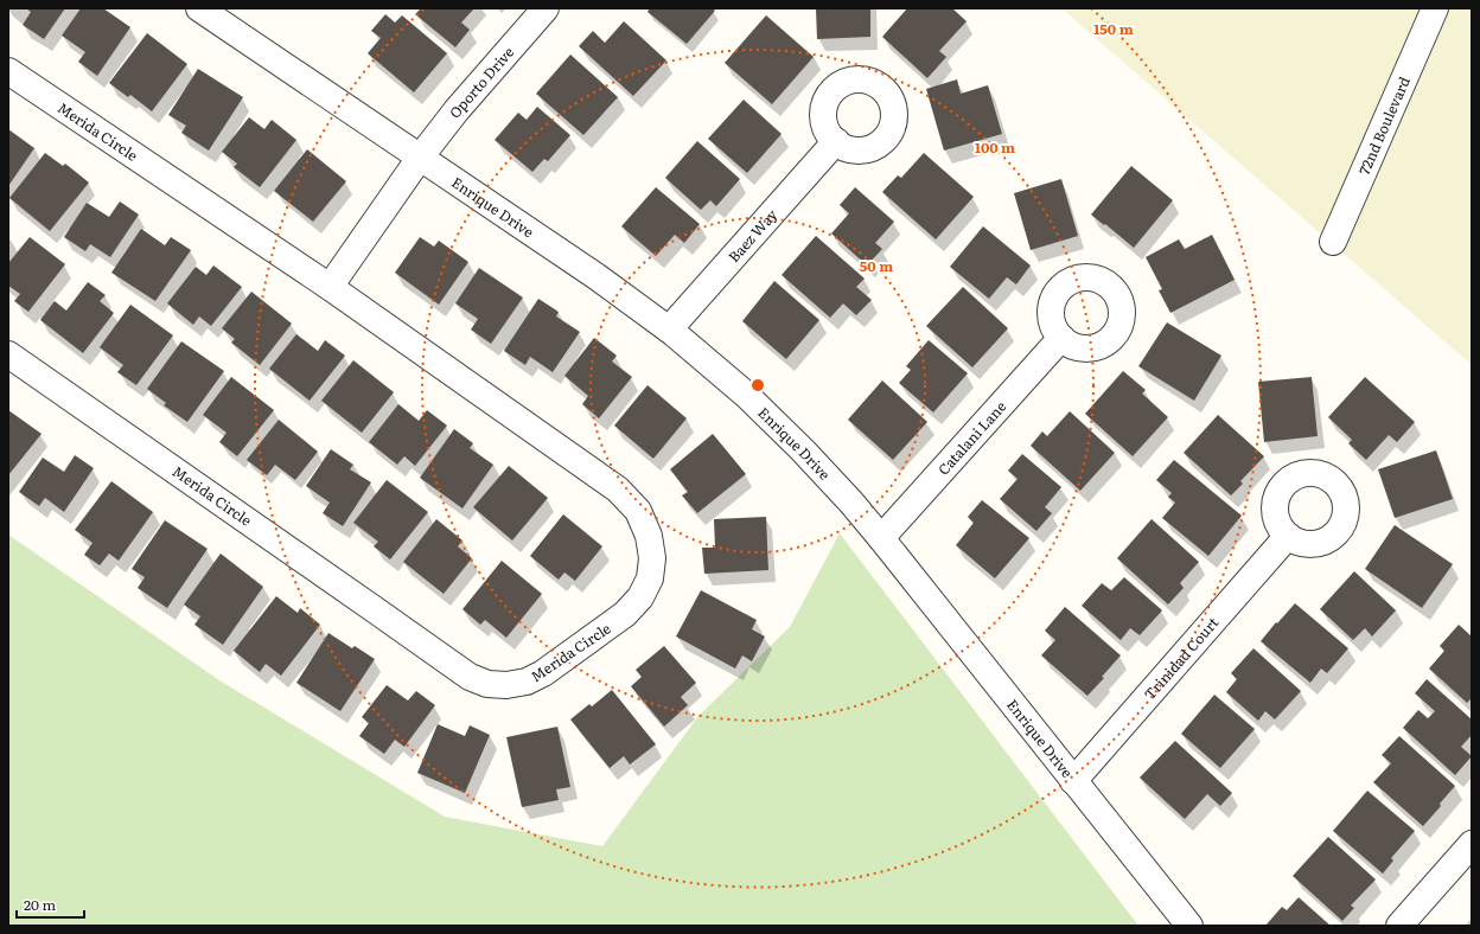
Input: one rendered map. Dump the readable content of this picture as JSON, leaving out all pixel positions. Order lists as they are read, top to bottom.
{
  "streets": {
    "street": [
      "Oporto Drive",
      "72nd Boulevard",
      "Merida Circle",
      "Enrique Drive",
      "Baez Way",
      "Catalani Lane",
      "Trinidad Court"
    ]
  },
  "crossings": [
    ["Oporto Drive", "Enrique Drive"],
    ["Enrique Drive", "Baez Way"],
    ["Enrique Drive", "Catalani Lane"],
    ["Enrique Drive", "Trinidad Court"]
  ],
  "scale_bar": "20 m",
  "rings": ["150 m", "100 m", "50 m"]
}
